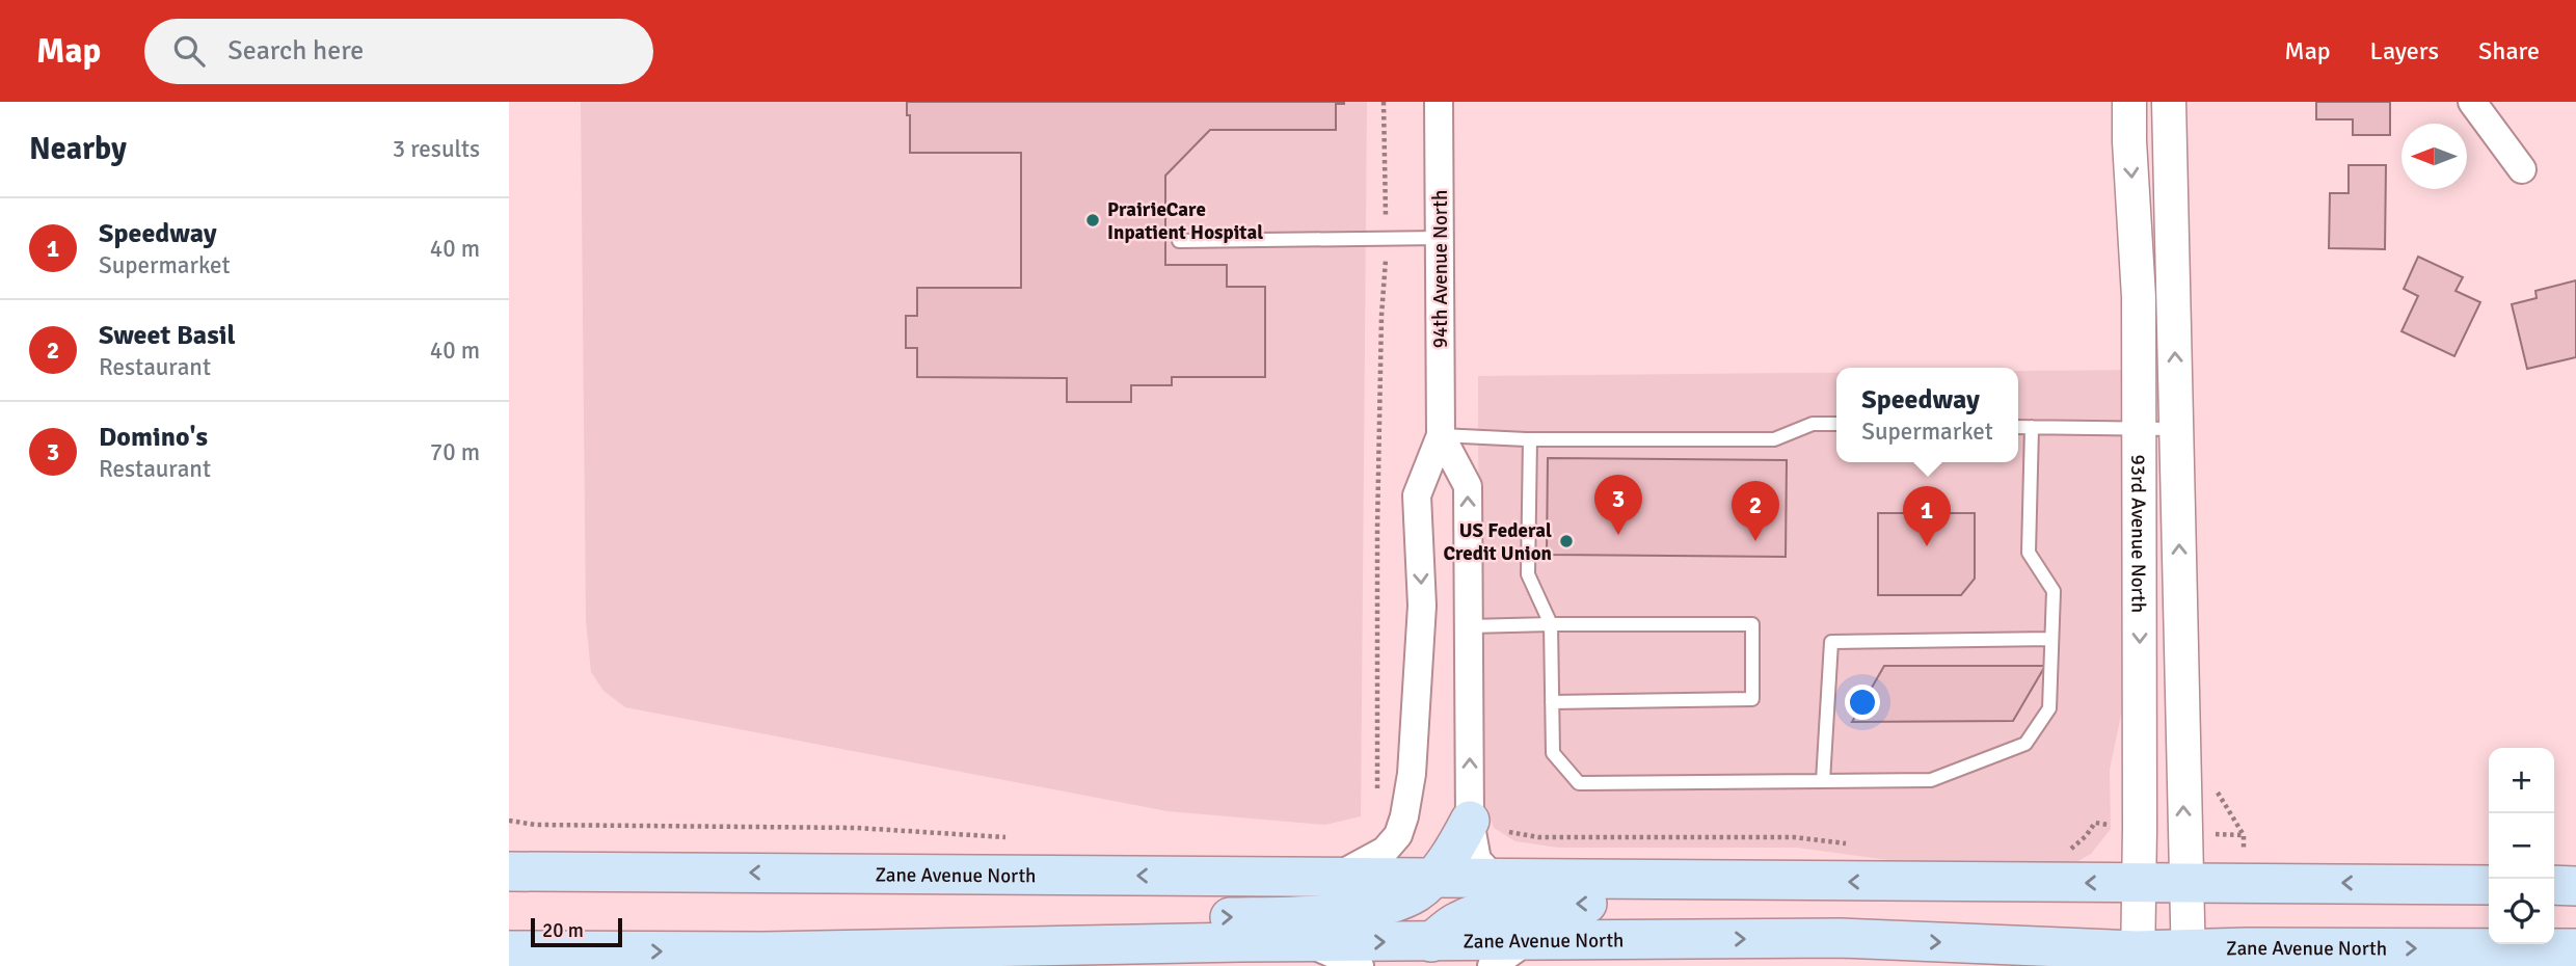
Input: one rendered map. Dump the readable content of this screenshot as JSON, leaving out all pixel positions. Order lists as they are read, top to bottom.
{
  "streets": {
    "main road": ["Zane Avenue North"],
    "street": ["94th Avenue North", "93rd Avenue North"]
  },
  "crossings": [
    ["93rd Avenue North", "Zane Avenue North"]
  ],
  "places": ["PrairieCare Inpatient Hospital", "US Federal Credit Union"],
  "scale_bar": "20 m",
  "north": "left",
  "page": {
    "header": "Map",
    "search": "Search here",
    "nav": ["Map", "Layers", "Share"],
    "heading": ["Nearby", "3 results"],
    "list": [
      {
        "mark": "1",
        "name": "Speedway",
        "note": "Supermarket",
        "value": "40 m"
      },
      {
        "mark": "2",
        "name": "Sweet Basil",
        "note": "Restaurant",
        "value": "40 m"
      },
      {
        "mark": "3",
        "name": "Domino's",
        "note": "Restaurant",
        "value": "70 m"
      }
    ],
    "popup": ["Speedway", "Supermarket"],
    "pins": ["3", "2", "1"],
    "map_buttons": ["+", "−"],
    "scale": "20 m"
  }
}
